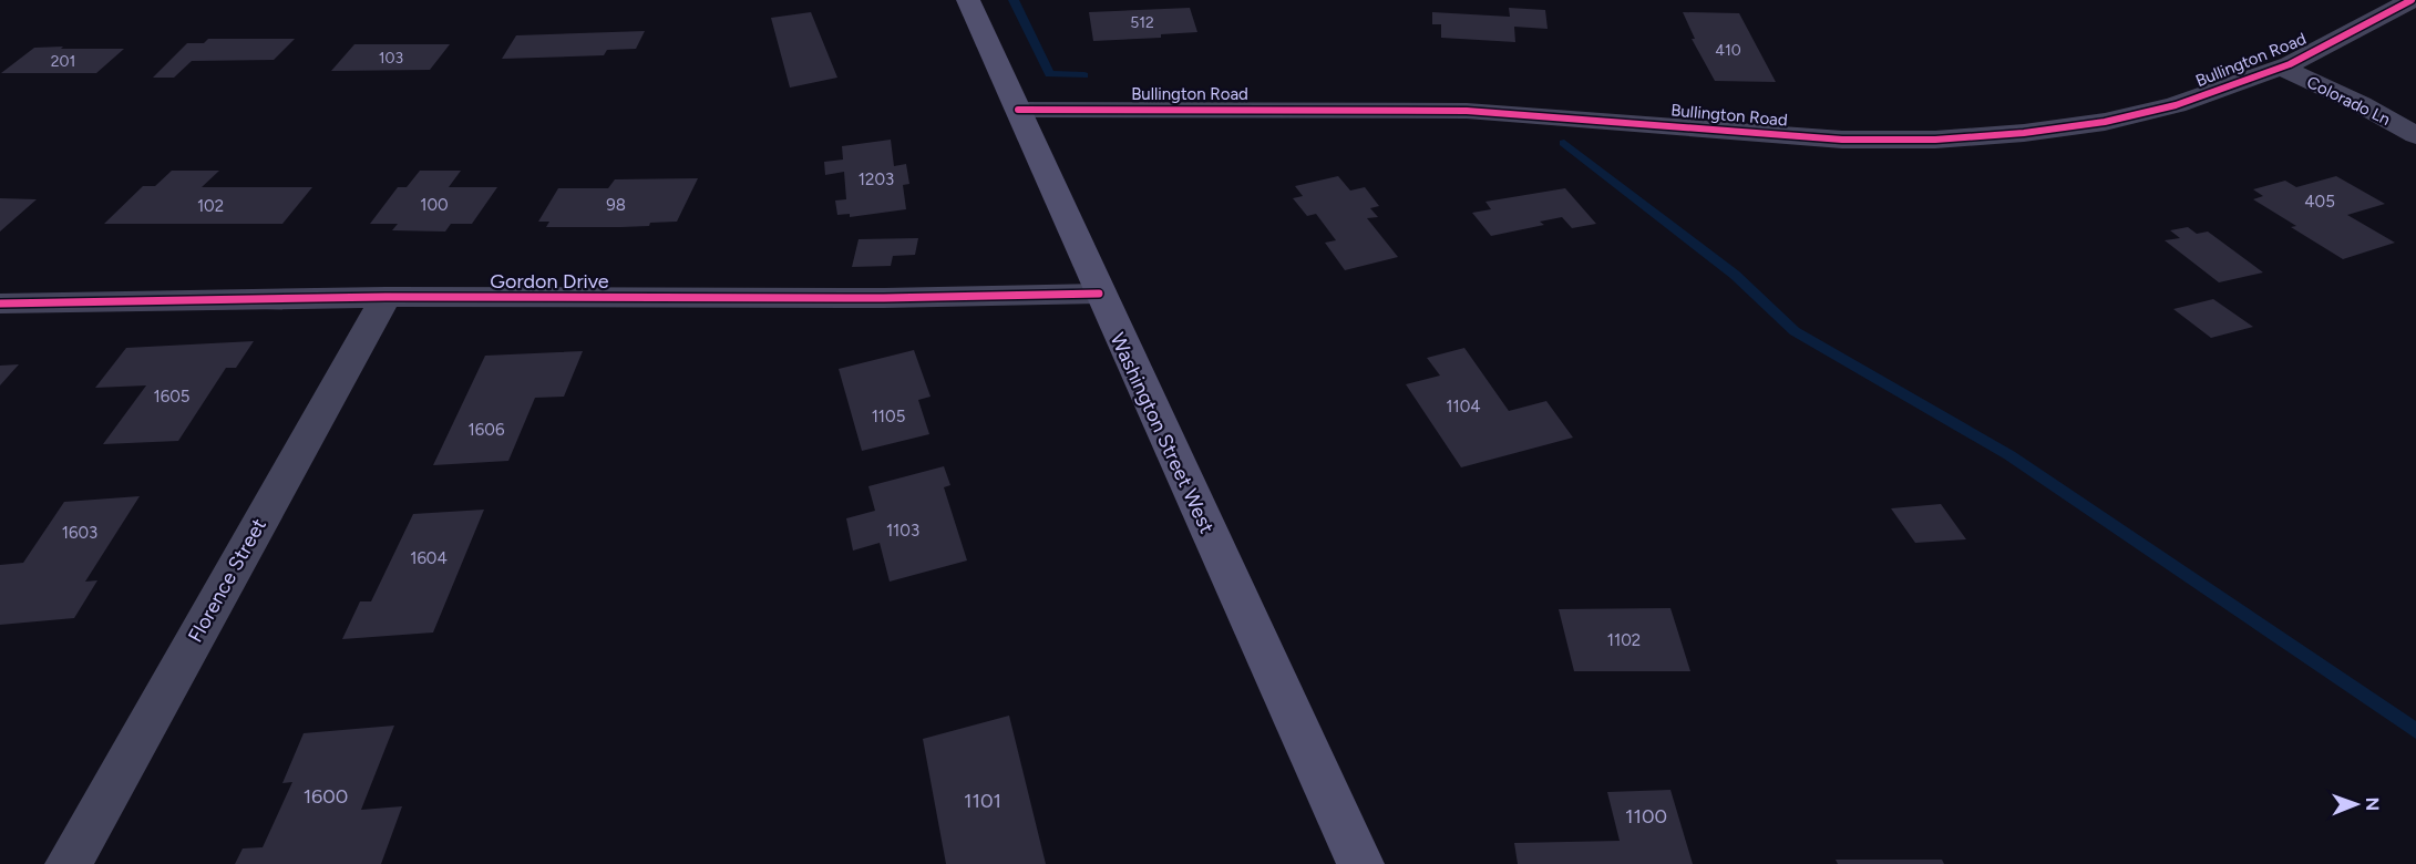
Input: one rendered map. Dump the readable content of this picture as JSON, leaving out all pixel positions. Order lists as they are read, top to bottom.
{
  "streets": {
    "street": [
      "Bullington Road",
      "Colorado Ln",
      "Gordon Drive",
      "Washington Street West",
      "Florence Street"
    ]
  },
  "crossings": [
    ["Bullington Road", "Colorado Ln"],
    ["Bullington Road", "Washington Street West"],
    ["Gordon Drive", "Washington Street West"],
    ["Gordon Drive", "Florence Street"]
  ],
  "house_numbers": [
    "512",
    "410",
    "103",
    "201",
    "1203",
    "405",
    "100",
    "98",
    "102",
    "1605",
    "1104",
    "1105",
    "1606",
    "1103",
    "1603",
    "1604",
    "1102",
    "1600",
    "1101",
    "1100"
  ],
  "north": "right"
}
